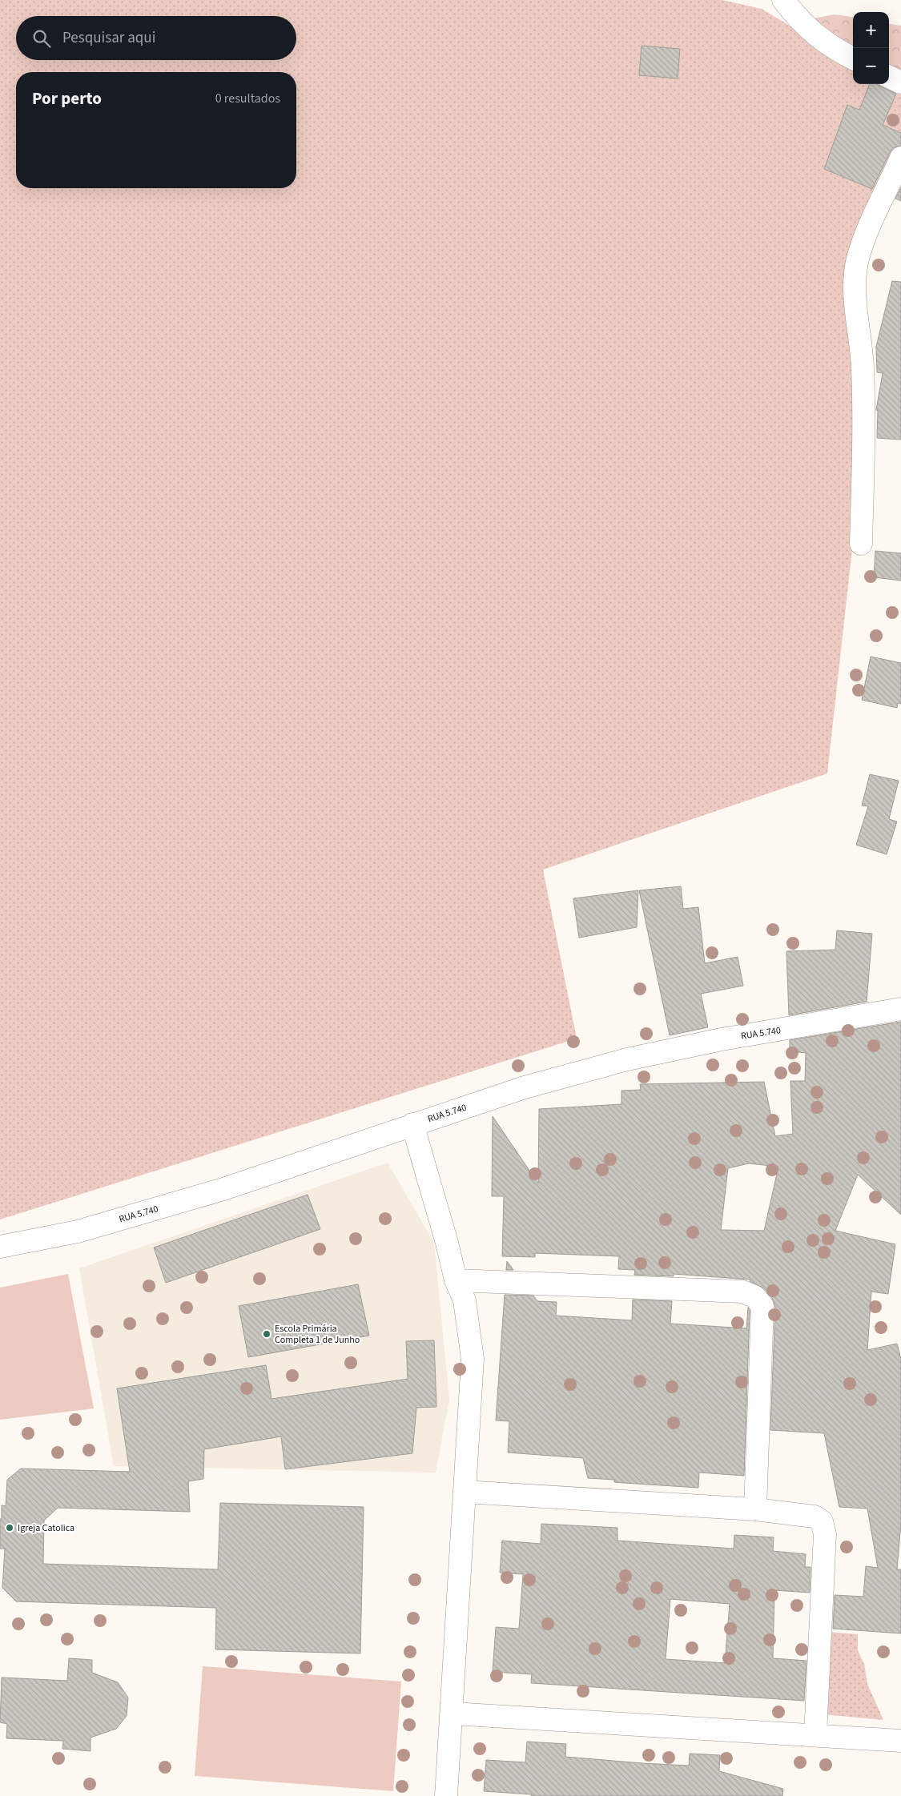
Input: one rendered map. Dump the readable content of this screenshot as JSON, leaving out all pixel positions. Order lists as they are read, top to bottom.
{
  "streets": {
    "street": ["RUA 5.740"]
  },
  "places": ["Escola Primária Completa 1 de Junho", "Igreja Catolica"],
  "page": {
    "map_buttons": ["+", "−"],
    "search": "Pesquisar aqui",
    "heading": ["Por perto", "0 resultados"]
  }
}
